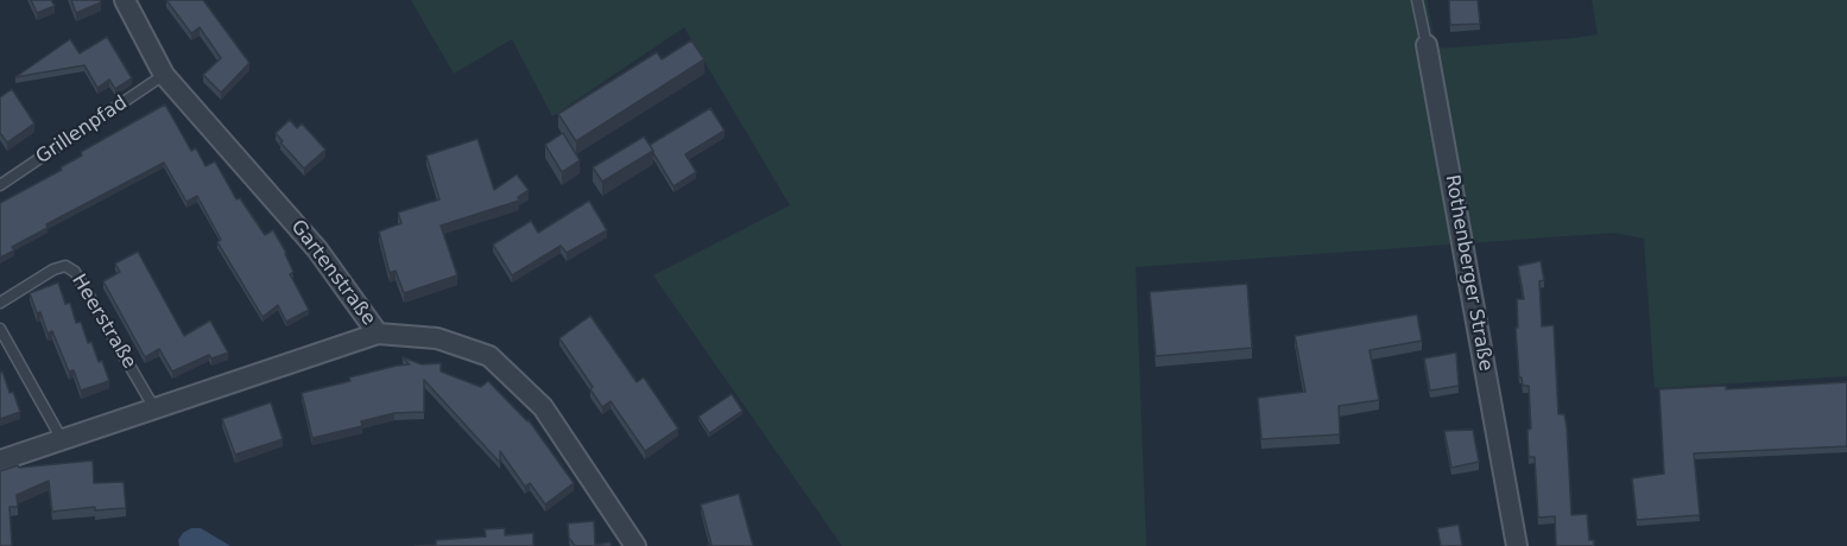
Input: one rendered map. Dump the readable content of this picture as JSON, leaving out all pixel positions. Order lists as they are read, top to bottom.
{
  "streets": {
    "street": ["Gartenstraße", "Rothenberger Straße"],
    "lane": ["Grillenpfad", "Heerstraße"]
  },
  "crossings": [
    ["Grillenpfad", "Gartenstraße"]
  ]
}
